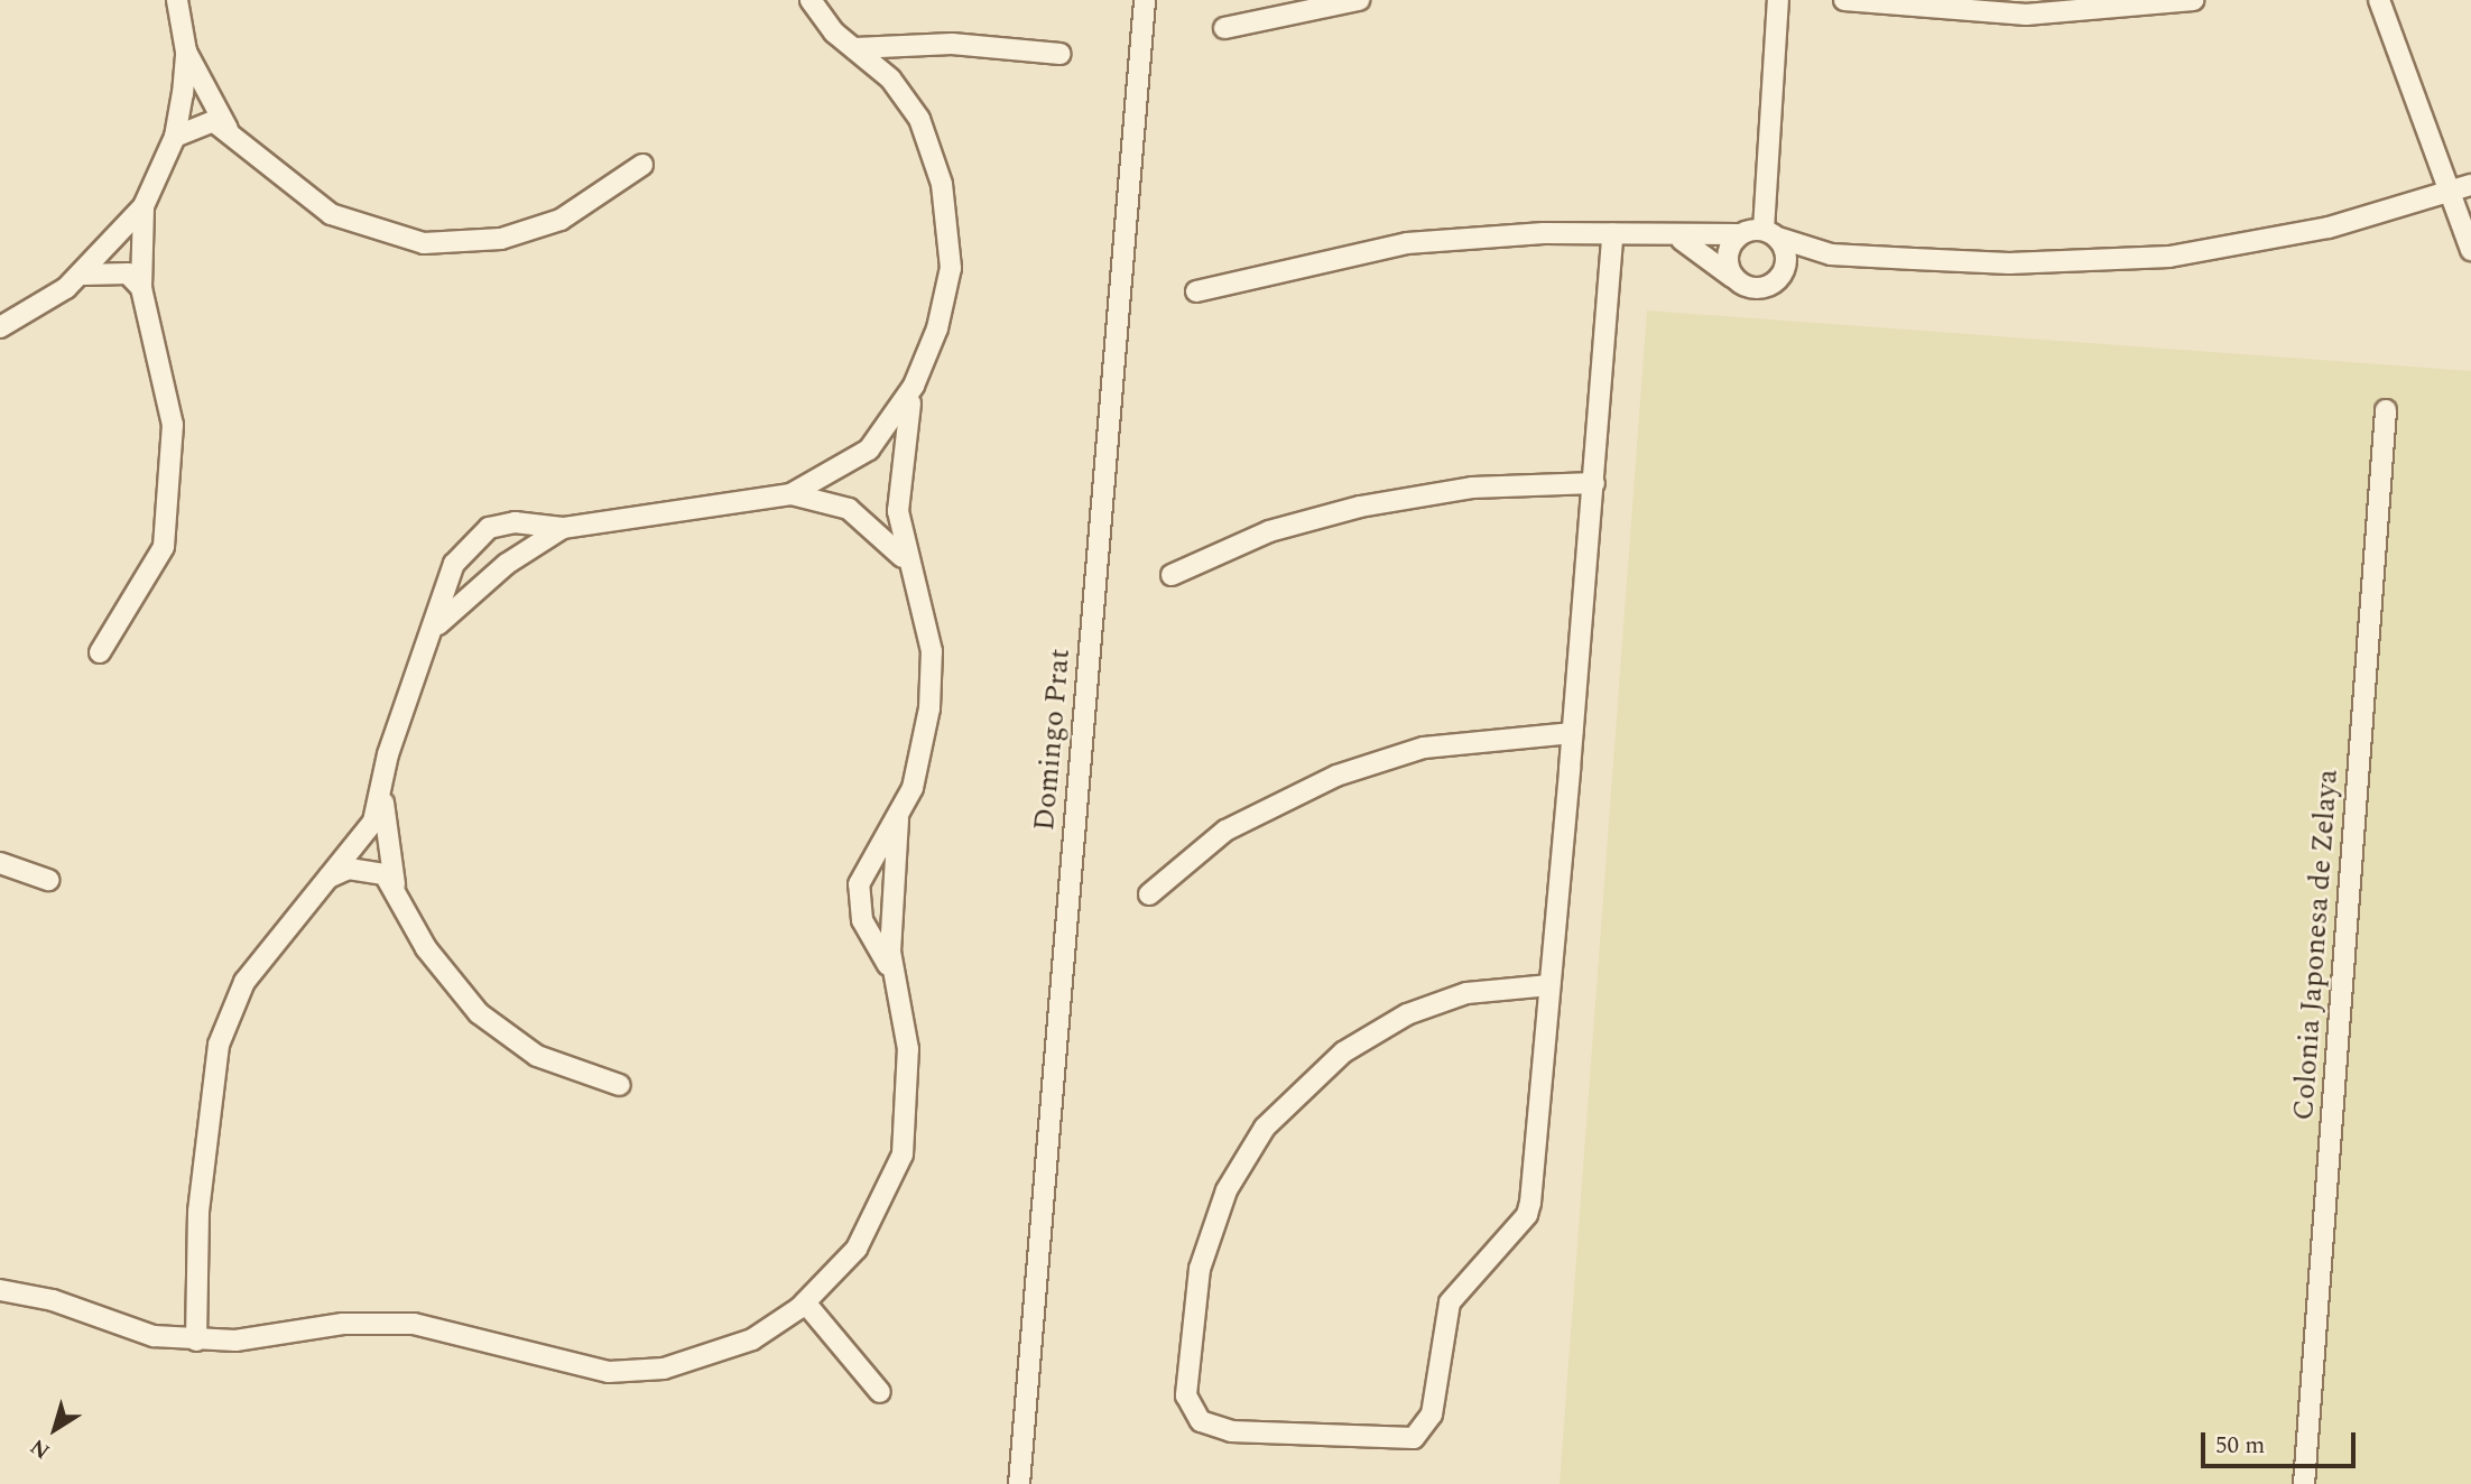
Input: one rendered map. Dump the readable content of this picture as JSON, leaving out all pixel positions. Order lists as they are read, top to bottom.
{
  "streets": {
    "street": ["Domingo Prat", "Colonia Japonesa de Zelaya"]
  },
  "scale_bar": "50 m",
  "north": "bottom left"
}
